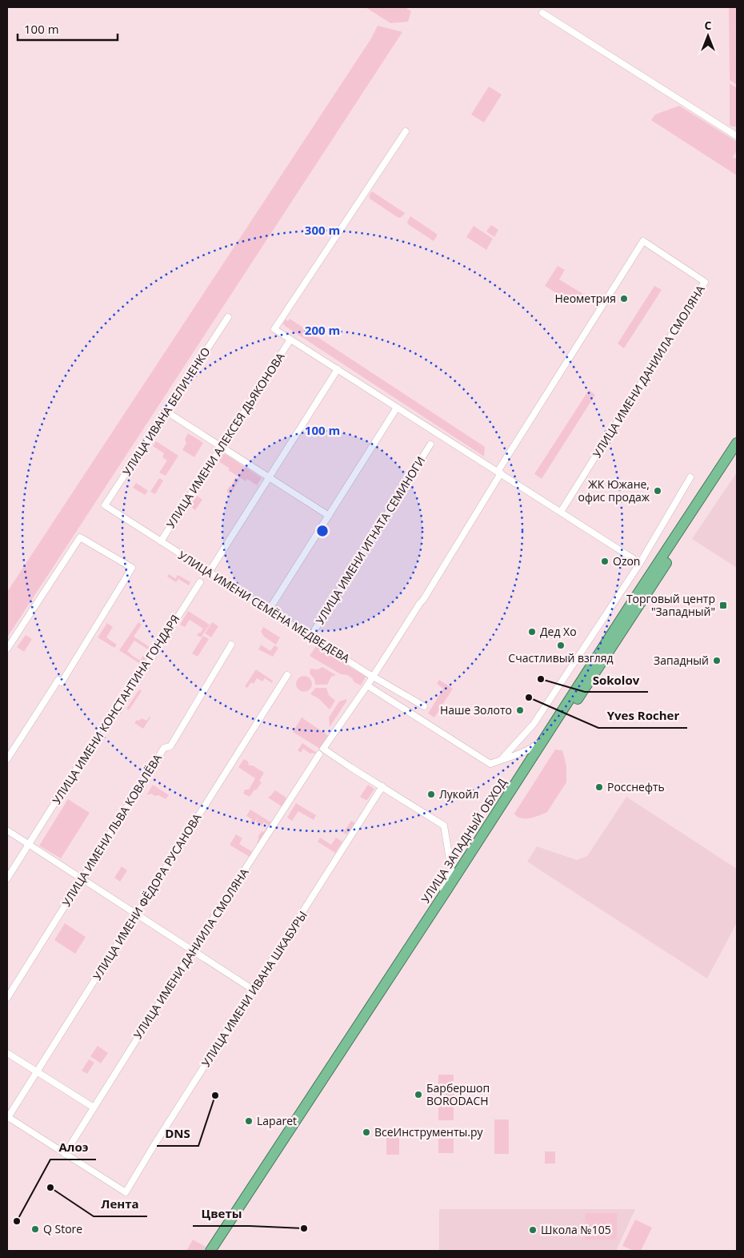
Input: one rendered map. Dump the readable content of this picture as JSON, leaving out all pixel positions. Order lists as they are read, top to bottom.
{
  "streets": {
    "highway": ["УЛИЦА ЗАПАДНЫЙ ОБХОД"],
    "street": [
      "УЛИЦА ИМЕНИ ДАНИИЛА СМОЛЯНА",
      "УЛИЦА ИВАНА БЕЛИЧЕНКО",
      "УЛИЦА ИМЕНИ АЛЕКСЕЯ ДЬЯКОНОВА",
      "УЛИЦА ИМЕНИ ИГНАТА СЕМИНОГИ",
      "УЛИЦА ИМЕНИ СЕМЁНА МЕДВЕДЕВА",
      "УЛИЦА ИМЕНИ КОНСТАНТИНА ГОНДАРЯ",
      "УЛИЦА ИМЕНИ ЛЬВА КОВАЛЁВА",
      "УЛИЦА ИМЕНИ ФЁДОРА РУСАНОВА",
      "УЛИЦА ИМЕНИ ИВАНА ШКАБУРЫ"
    ]
  },
  "crossings": [
    ["УЛИЦА ИМЕНИ ДАНИИЛА СМОЛЯНА", "УЛИЦА ИМЕНИ СЕМЁНА МЕДВЕДЕВА"],
    ["УЛИЦА ИМЕНИ ДАНИИЛА СМОЛЯНА", "УЛИЦА ИМЕНИ ИВАНА ШКАБУРЫ"],
    ["УЛИЦА ИВАНА БЕЛИЧЕНКО", "УЛИЦА ИМЕНИ СЕМЁНА МЕДВЕДЕВА"],
    ["УЛИЦА ИМЕНИ АЛЕКСЕЯ ДЬЯКОНОВА", "УЛИЦА ИМЕНИ СЕМЁНА МЕДВЕДЕВА"],
    ["УЛИЦА ИМЕНИ ИГНАТА СЕМИНОГИ", "УЛИЦА ИМЕНИ СЕМЁНА МЕДВЕДЕВА"]
  ],
  "places": {
    "other": [
      "Неометрия",
      "ЖК Южане, офис продаж",
      "Ozon",
      "Дед Хо",
      "Счастливый взгляд",
      "Западный",
      "Sokolov",
      "Yves Rocher",
      "Наше Золото",
      "Росснефть",
      "Лукойл",
      "Барбершоп BORODACH",
      "DNS",
      "Laparet",
      "ВсеИнструменты.ру",
      "Лента",
      "Алоэ",
      "Цветы",
      "Q Store",
      "Школа №105"
    ],
    "transit": ["Торговый центр \"Западный\""]
  },
  "scale_bar": "100 m",
  "north": "top",
  "rings": ["300 m", "200 m", "100 m"]
}
